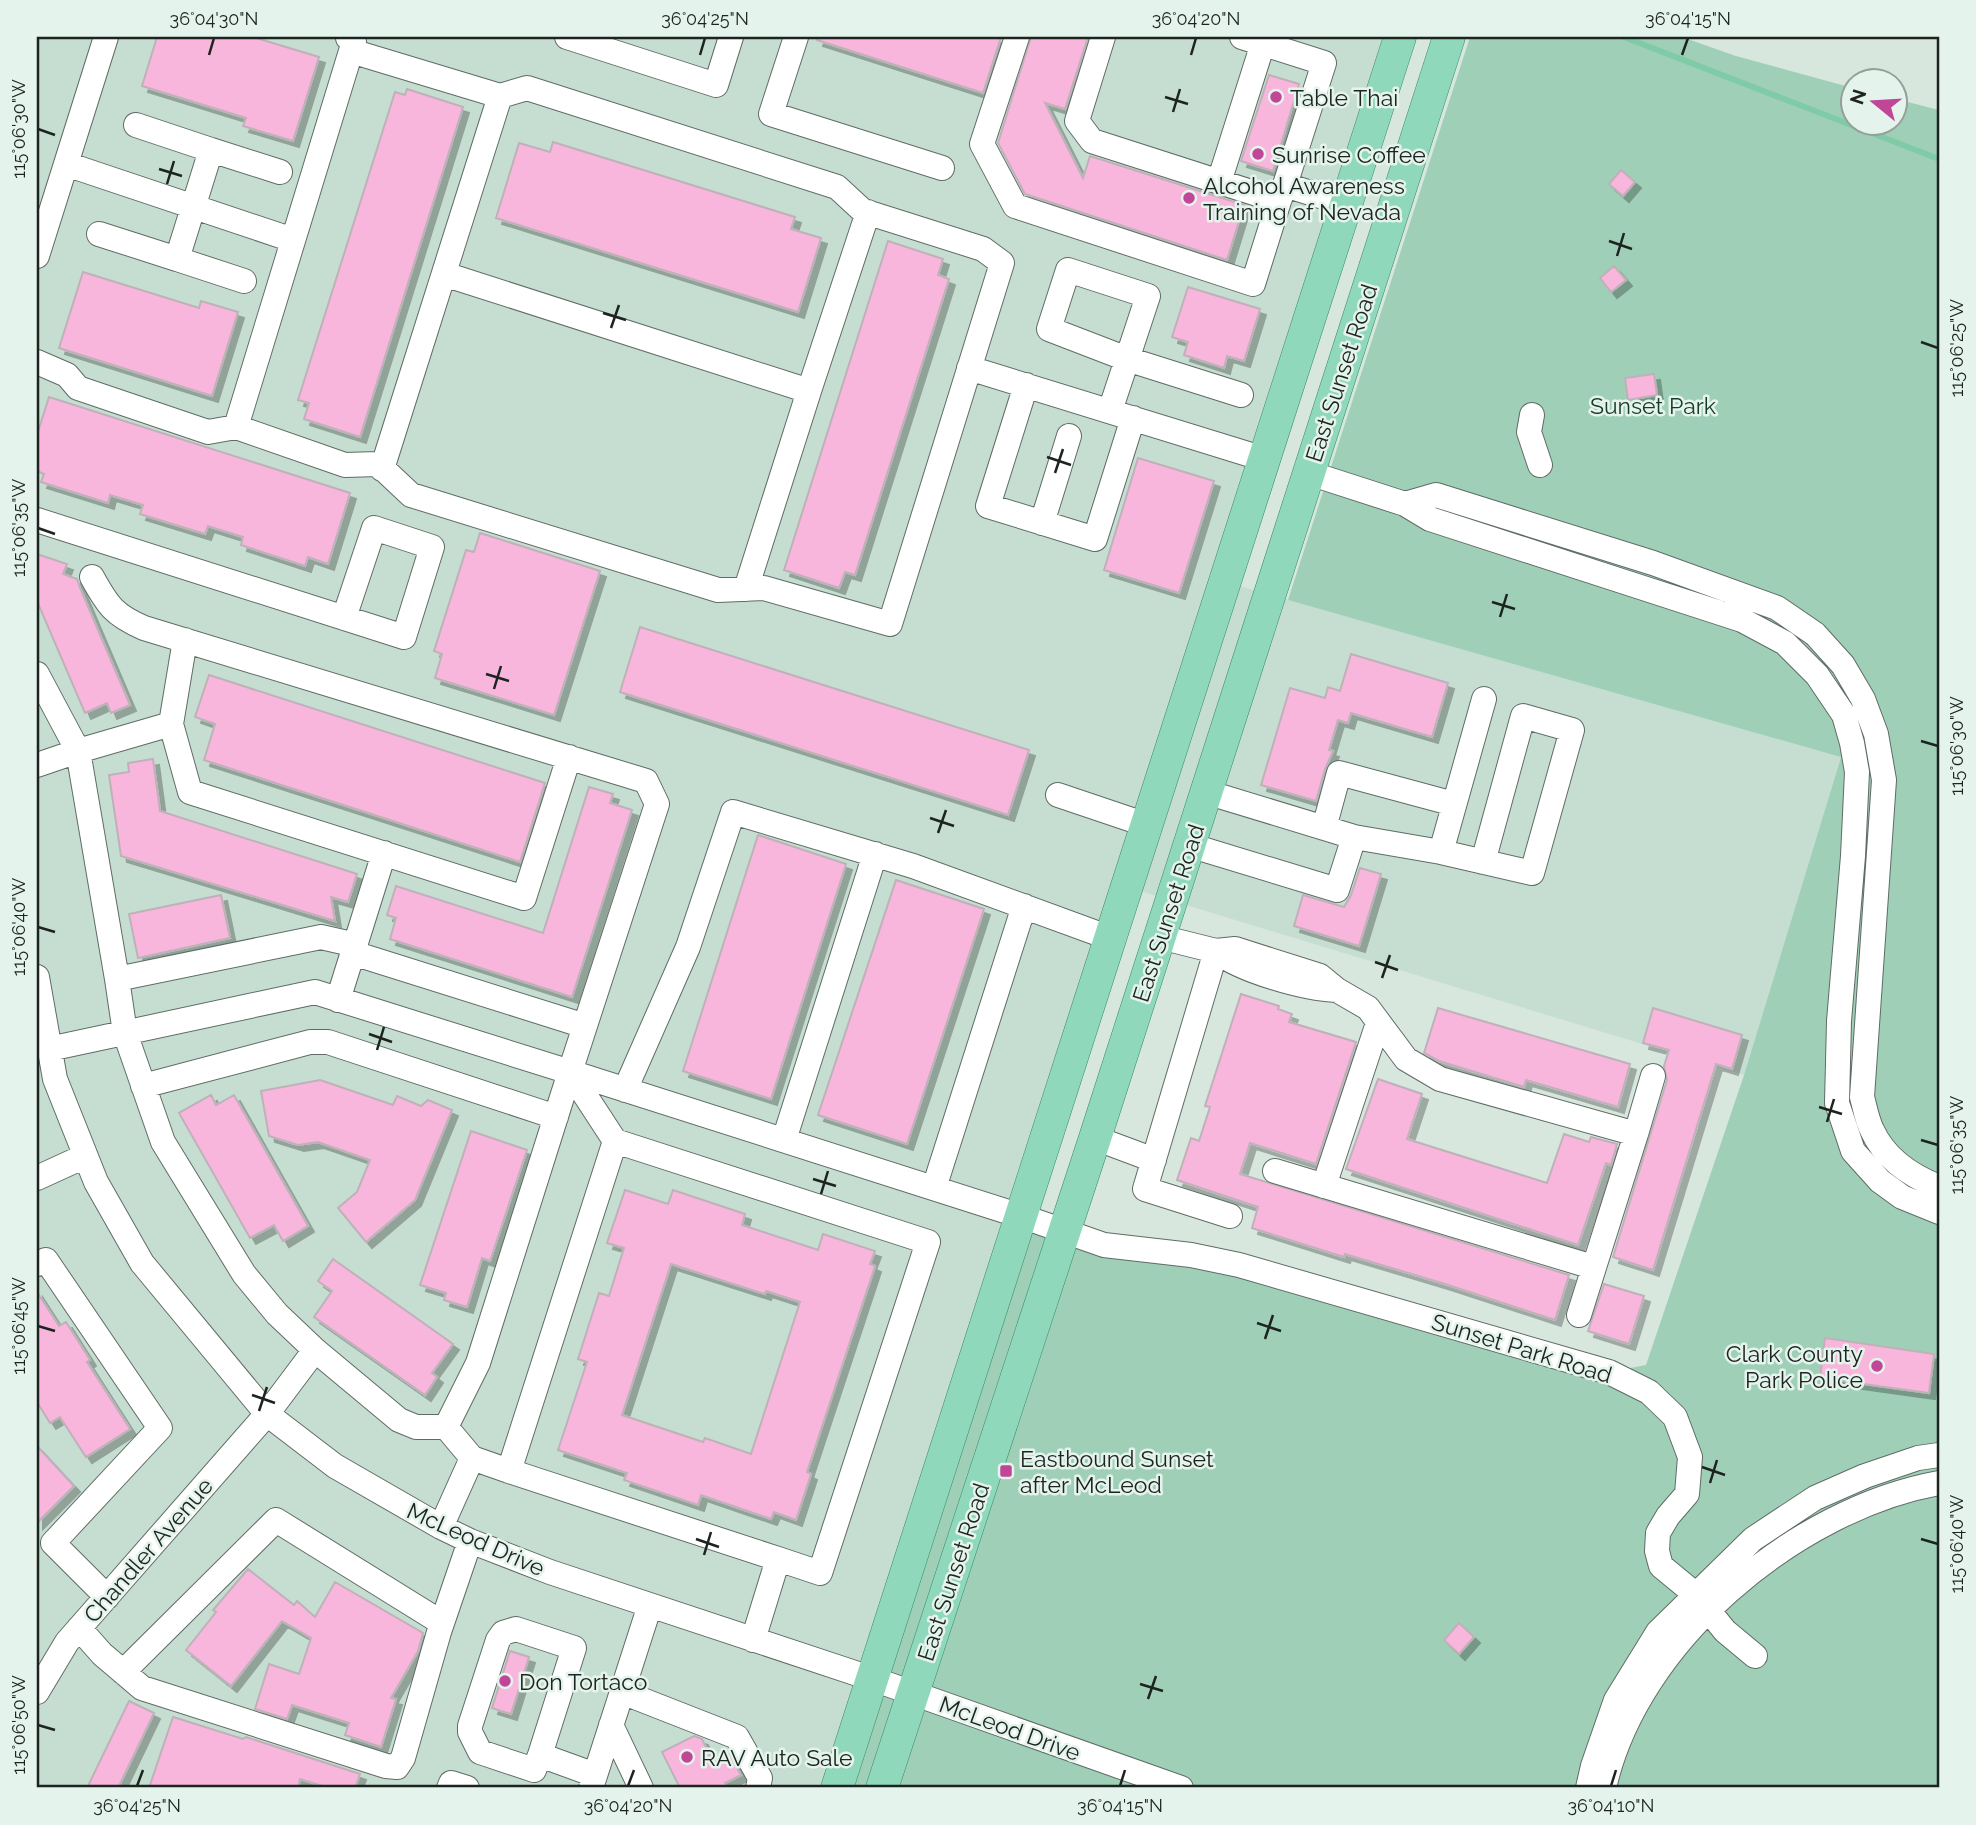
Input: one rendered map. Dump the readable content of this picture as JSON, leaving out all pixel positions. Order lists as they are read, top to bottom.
{
  "streets": {
    "main road": ["East Sunset Road"],
    "street": ["Sunset Park Road", "McLeod Drive", "Chandler Avenue"]
  },
  "crossings": [
    ["East Sunset Road", "Sunset Park Road"],
    ["East Sunset Road", "McLeod Drive"],
    ["Sunset Park Road", "McLeod Drive"],
    ["McLeod Drive", "Chandler Avenue"]
  ],
  "parks": ["Sunset Park"],
  "places": {
    "other": [
      "Table Thai",
      "Sunrise Coffee",
      "Alcohol Awareness Training of Nevada",
      "Clark County Park Police",
      "Don Tortaco",
      "RAV Auto Sale"
    ],
    "transit": ["Eastbound Sunset after McLeod"]
  },
  "north": "left",
  "coordinates": [
    "36°04'30\"N",
    "36°04'25\"N",
    "36°04'20\"N",
    "36°04'15\"N",
    "115°06'30\"W",
    "115°06'25\"W",
    "115°06'35\"W",
    "115°06'40\"W",
    "115°06'45\"W",
    "115°06'50\"W",
    "36°04'10\"N"
  ]
}
